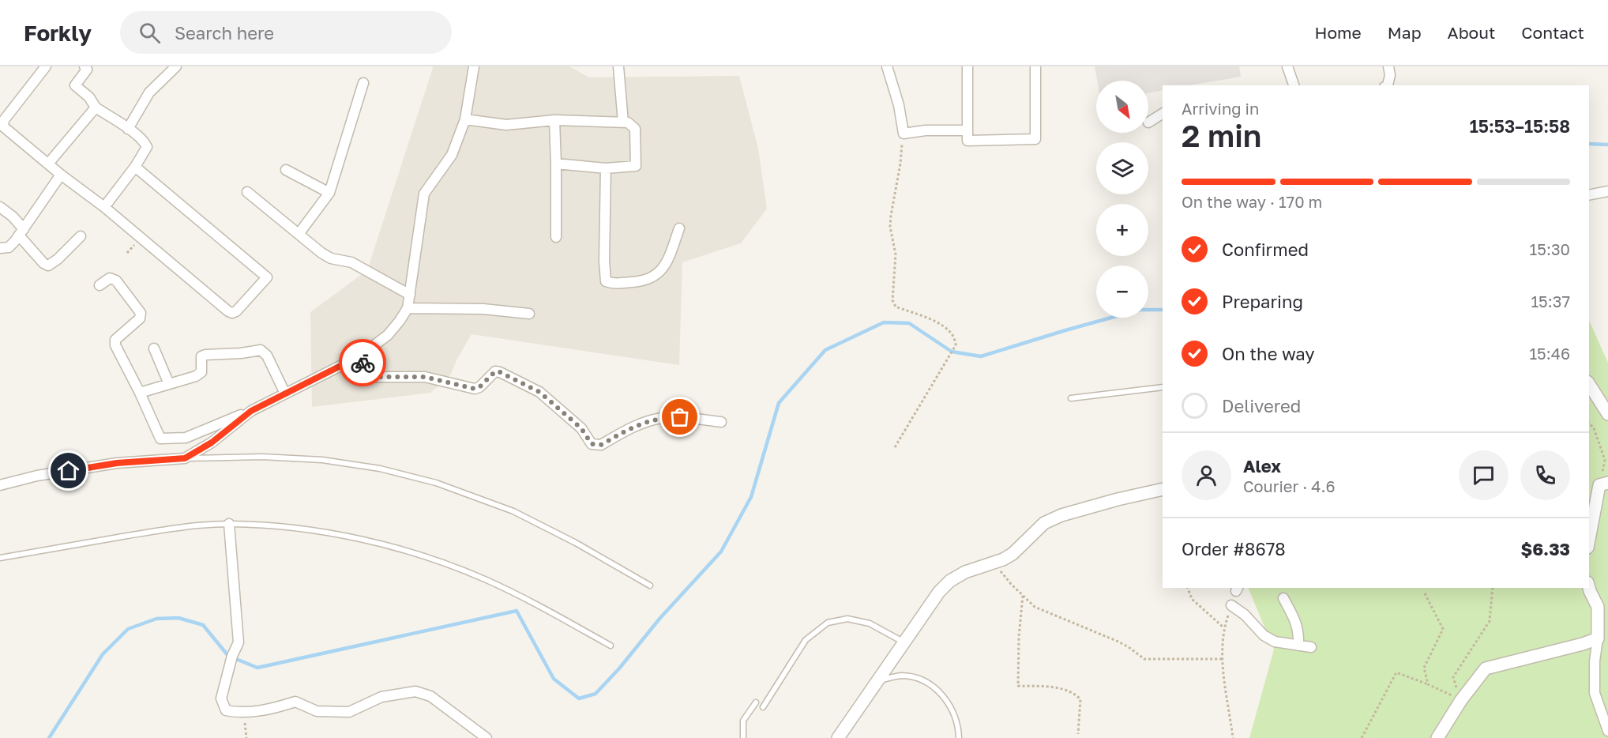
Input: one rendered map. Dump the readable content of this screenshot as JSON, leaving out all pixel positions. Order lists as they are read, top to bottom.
{
  "north": "bottom right",
  "page": {
    "header": "Forkly",
    "search": "Search here",
    "nav": [
      "Home",
      "Map",
      "About",
      "Contact"
    ],
    "map_buttons": ["+", "−"],
    "heading": ["2 min", "Arriving in", "15:53–15:58"],
    "panel": [
      "Alex",
      "Courier · 4.6",
      "Order #8678",
      "$6.33"
    ],
    "bar": "On the way · 170 m",
    "list": [
      ["Confirmed", "15:30"],
      ["Preparing", "15:37"],
      ["On the way", "15:46"],
      "Delivered"
    ]
  }
}
